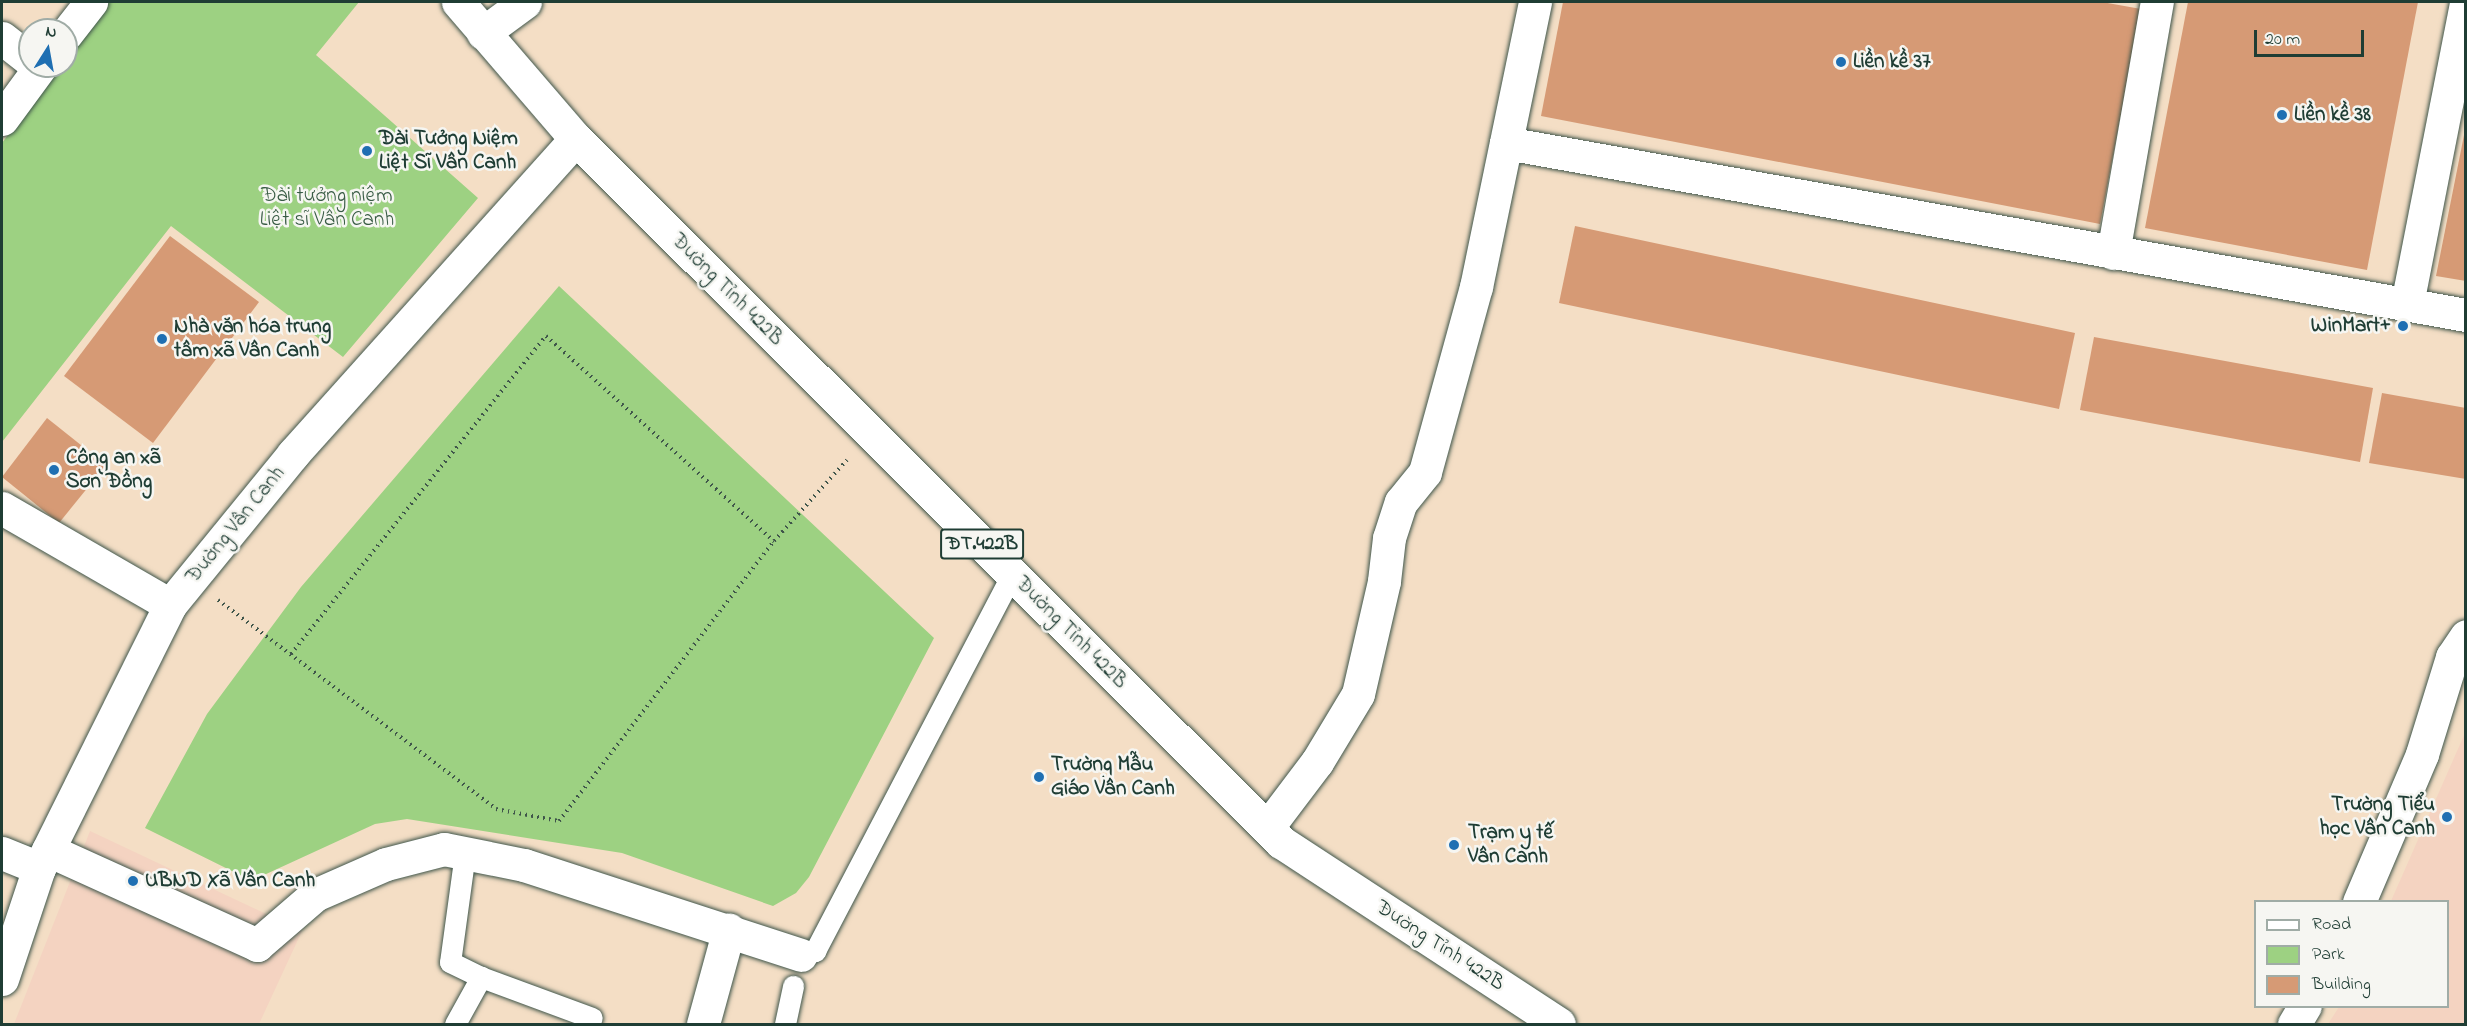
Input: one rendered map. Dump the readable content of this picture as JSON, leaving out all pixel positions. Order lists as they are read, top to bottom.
{
  "streets": {
    "street": ["Đường Tỉnh 422B", "Đường Vân Canh", "ĐT.422B"]
  },
  "crossings": [
    ["Đường Tỉnh 422B", "Đường Vân Canh"]
  ],
  "parks": ["Đài tưởng niệm Liệt sĩ Vân Canh"],
  "places": [
    "Liền kề 37",
    "Liền kề 38",
    "Đài Tưởng Niệm Liệt Sĩ Vân Canh",
    "WinMart+",
    "Nhà văn hóa trung tâm xã Vân Canh",
    "Công an xã Sơn Đồng",
    "Trường Mẫu Giáo Vân Canh",
    "Trường Tiểu học Vân Canh",
    "Trạm y tế Vân Canh",
    "UBND Xã Vân Canh"
  ],
  "legend": ["Road", "Park", "Building"],
  "scale_bar": "20 m",
  "north": "top"
}
